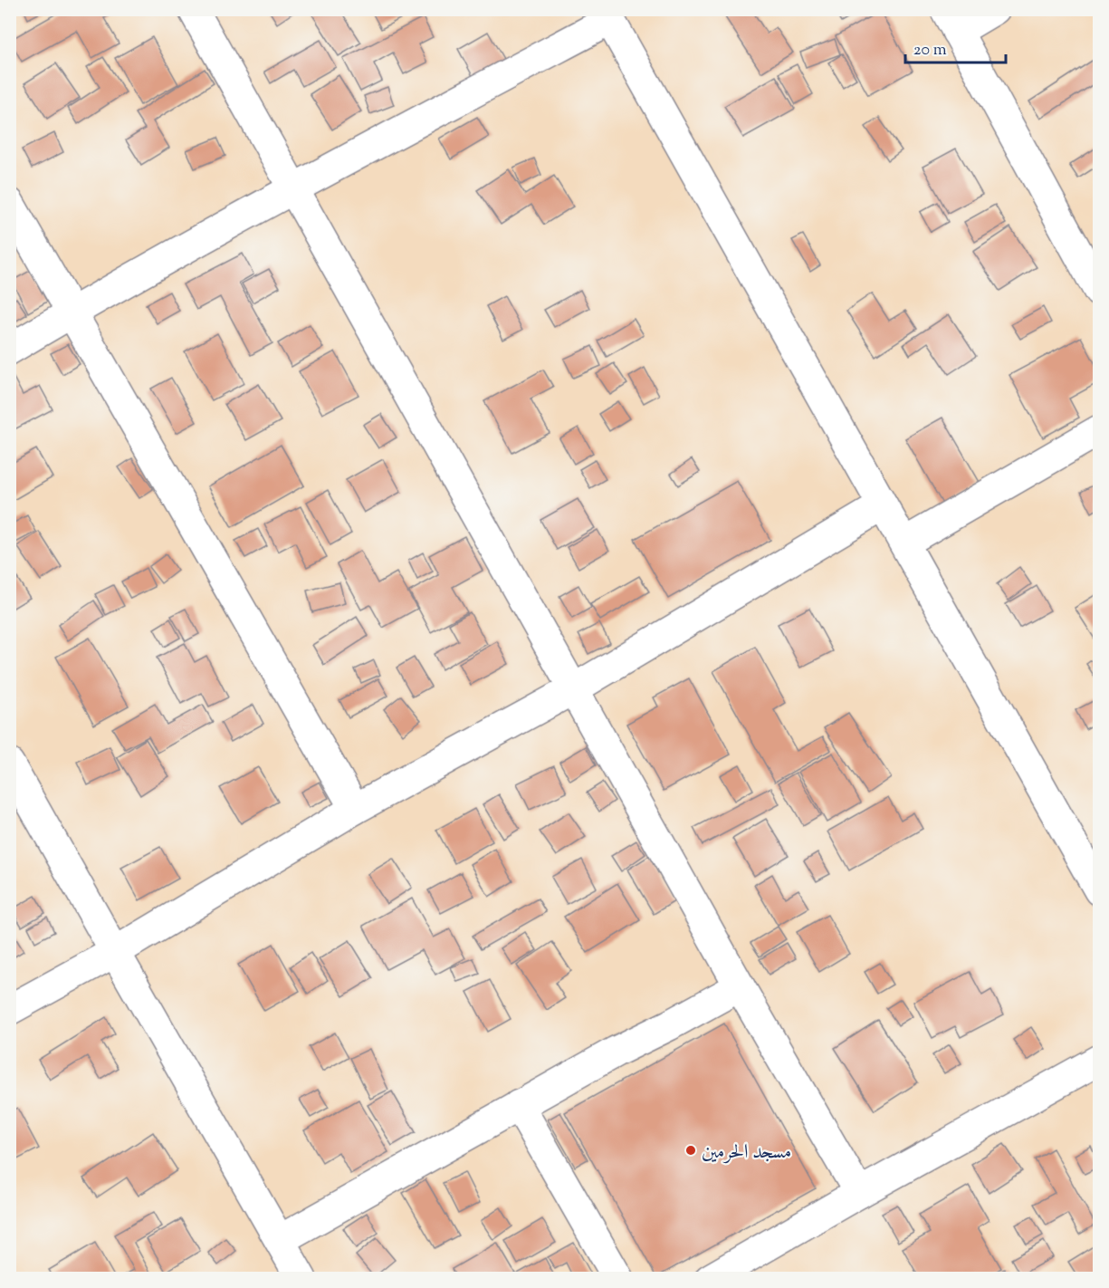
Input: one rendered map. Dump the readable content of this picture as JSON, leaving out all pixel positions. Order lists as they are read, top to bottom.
{
  "places": ["مسجد الحرمين"],
  "scale_bar": "20 m"
}
